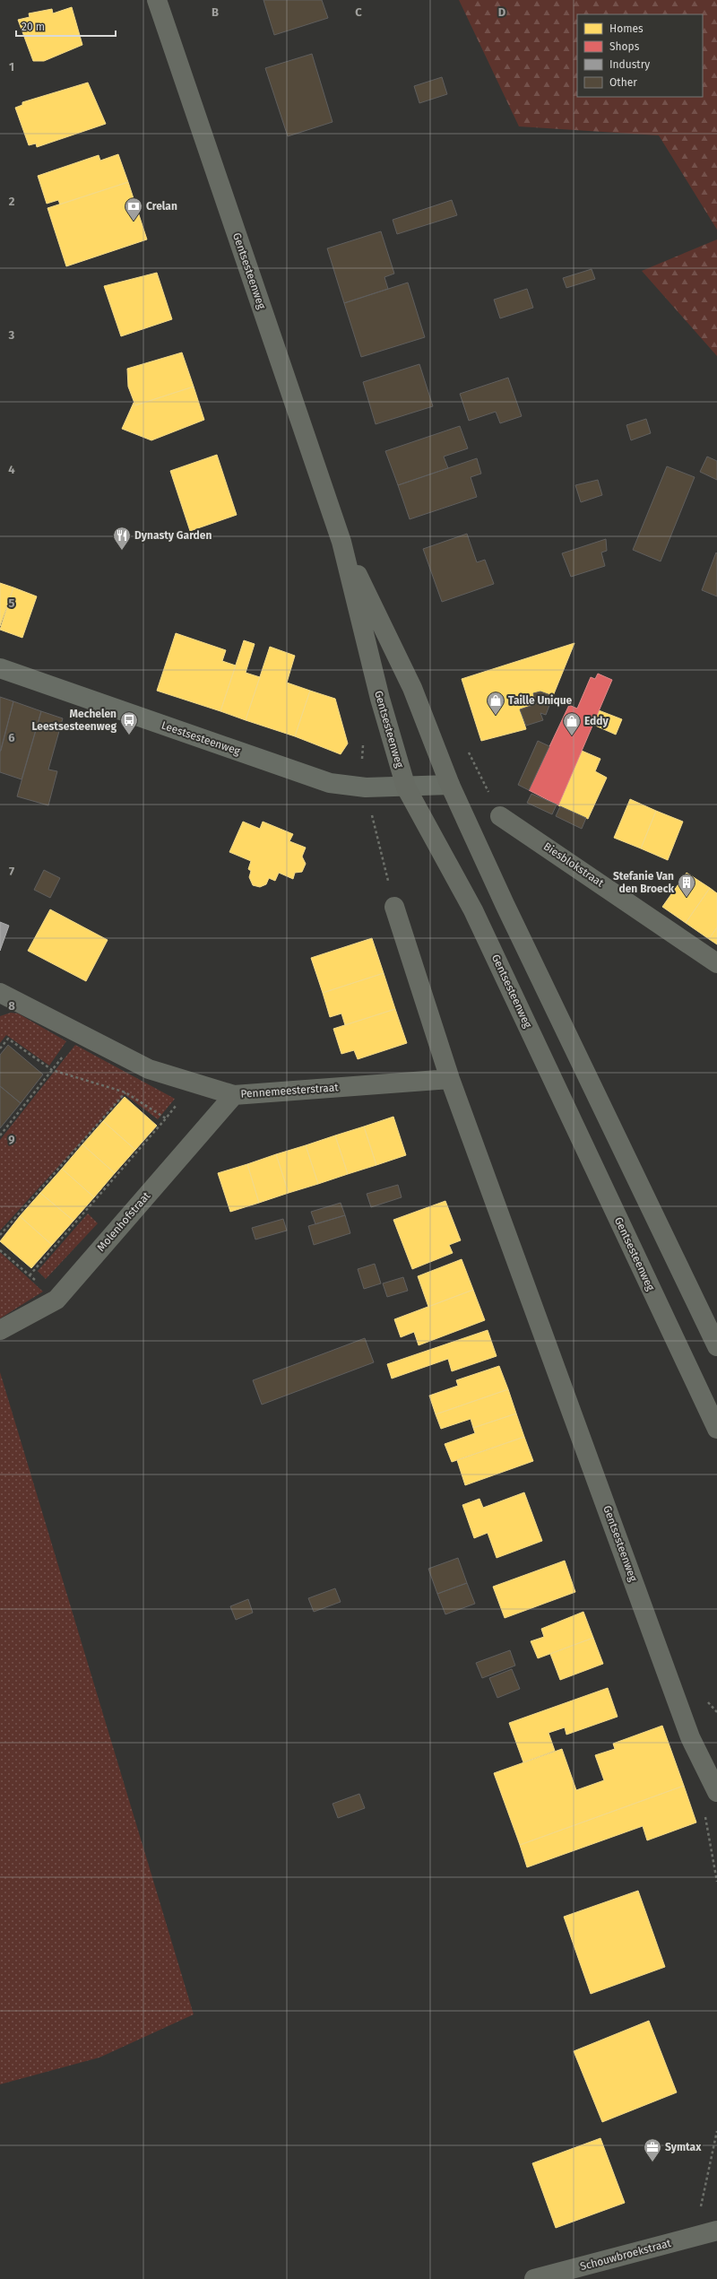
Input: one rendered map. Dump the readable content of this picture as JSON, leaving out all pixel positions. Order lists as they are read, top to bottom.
{
  "streets": {
    "main road": [
      "Gentsesteenweg",
      "Biesblokstraat",
      "Pennemeesterstraat",
      "Molenhofstraat",
      "Schouwbroekstraat"
    ],
    "street": ["Leestsesteenweg"]
  },
  "crossings": [
    ["Gentsesteenweg", "Leestsesteenweg"],
    ["Gentsesteenweg", "Pennemeesterstraat"],
    ["Pennemeesterstraat", "Molenhofstraat"]
  ],
  "places": {
    "bank": ["Crelan"],
    "restaurant": ["Dynasty Garden"],
    "shop": ["Taille Unique", "Eddy"],
    "bus stop": ["Mechelen Leestsesteenweg"],
    "building": ["Stefanie Van den Broeck"],
    "office": ["Symtax"]
  },
  "legend": [
    "Homes",
    "Shops",
    "Industry",
    "Other"
  ],
  "scale_bar": "20 m",
  "grid": {
    "columns": ["B", "C", "D"],
    "rows": [
      "1",
      "2",
      "3",
      "4",
      "5",
      "6",
      "7",
      "8",
      "9"
    ]
  }
}
